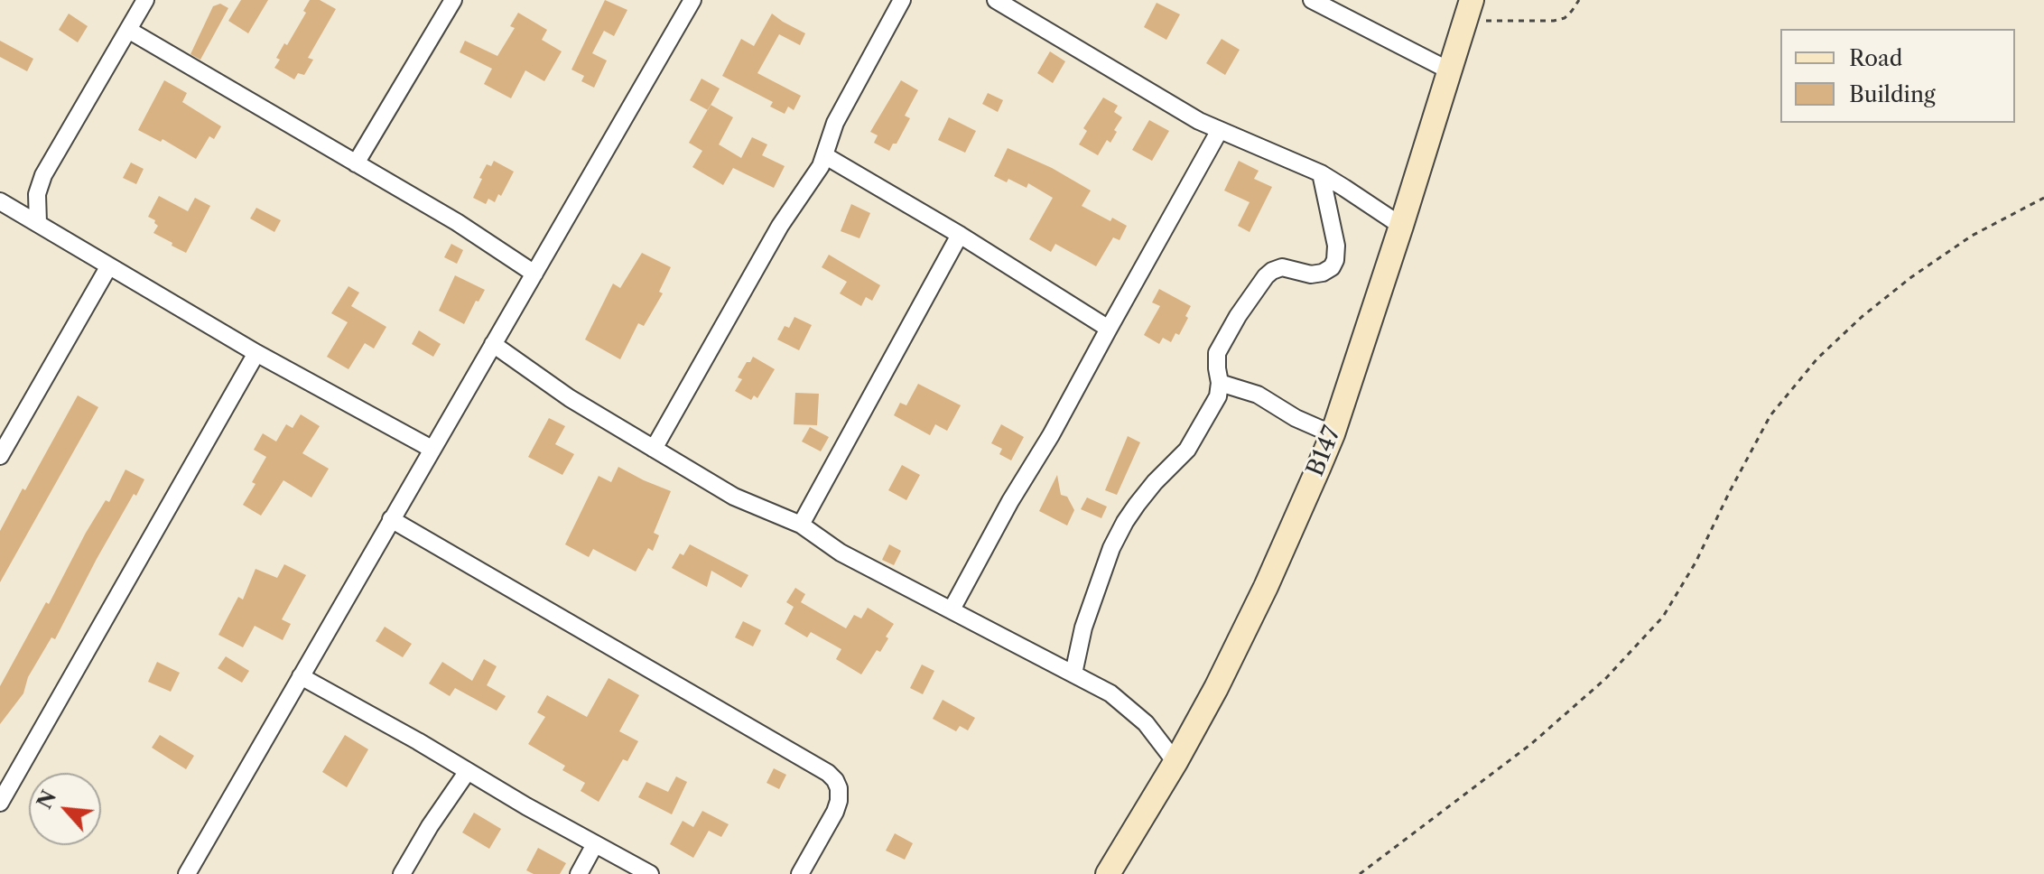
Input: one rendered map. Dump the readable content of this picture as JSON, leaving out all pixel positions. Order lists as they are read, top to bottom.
{
  "streets": {
    "main road": ["B147"]
  },
  "legend": ["Road", "Building"],
  "north": "top left"
}
